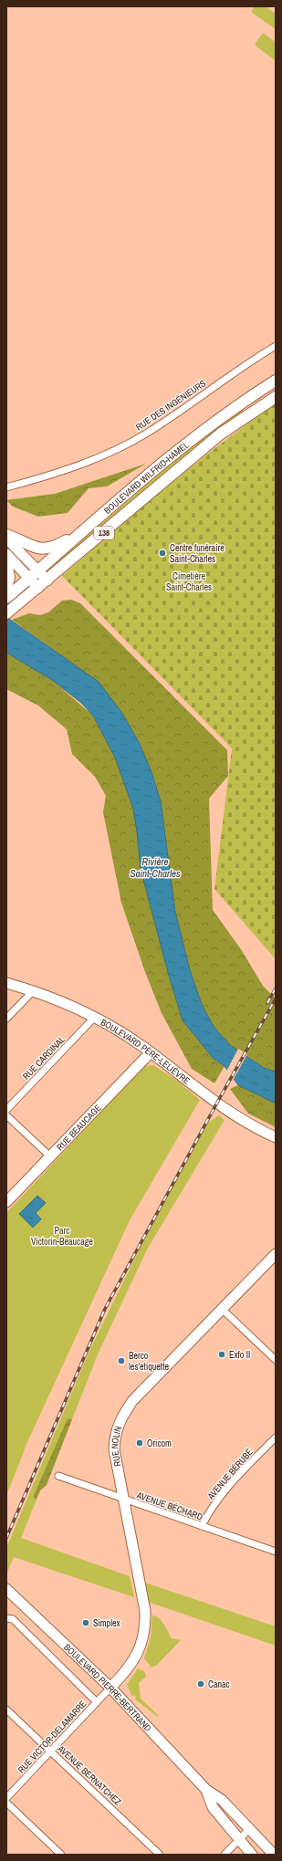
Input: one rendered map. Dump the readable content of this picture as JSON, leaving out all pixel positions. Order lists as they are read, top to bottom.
{
  "streets": {
    "main road": [
      "BOULEVARD WILFRID-HAMEL",
      "138",
      "BOULEVARD PÈRE-LELIÈVRE",
      "RUE BEAUCAGE",
      "RUE NOLIN",
      "BOULEVARD PIERRE-BERTRAND"
    ],
    "street": [
      "RUE DES INGÉNIEURS",
      "RUE CARDINAL",
      "AVENUE BÉRUBÉ",
      "AVENUE BÉCHARD",
      "RUE VICTOR-DELAMARRE",
      "AVENUE BERNATCHEZ"
    ]
  },
  "crossings": [
    ["BOULEVARD PÈRE-LELIÈVRE", "RUE CARDINAL"],
    ["BOULEVARD PÈRE-LELIÈVRE", "RUE BEAUCAGE"],
    ["RUE NOLIN", "AVENUE BÉCHARD"],
    ["RUE NOLIN", "BOULEVARD PIERRE-BERTRAND"],
    ["RUE NOLIN", "RUE VICTOR-DELAMARRE"],
    ["AVENUE BÉRUBÉ", "AVENUE BÉCHARD"],
    ["BOULEVARD PIERRE-BERTRAND", "RUE VICTOR-DELAMARRE"],
    ["RUE VICTOR-DELAMARRE", "AVENUE BERNATCHEZ"]
  ],
  "water": ["Rivière Saint-Charles"],
  "parks": ["Cimetière Saint-Charles", "Parc Victorin-Beaucage"],
  "places": [
    "Centre funéraire Saint-Charles",
    "Exfo II",
    "Berco les'etiquette",
    "Oricom",
    "Simplex",
    "Canac"
  ]
}
